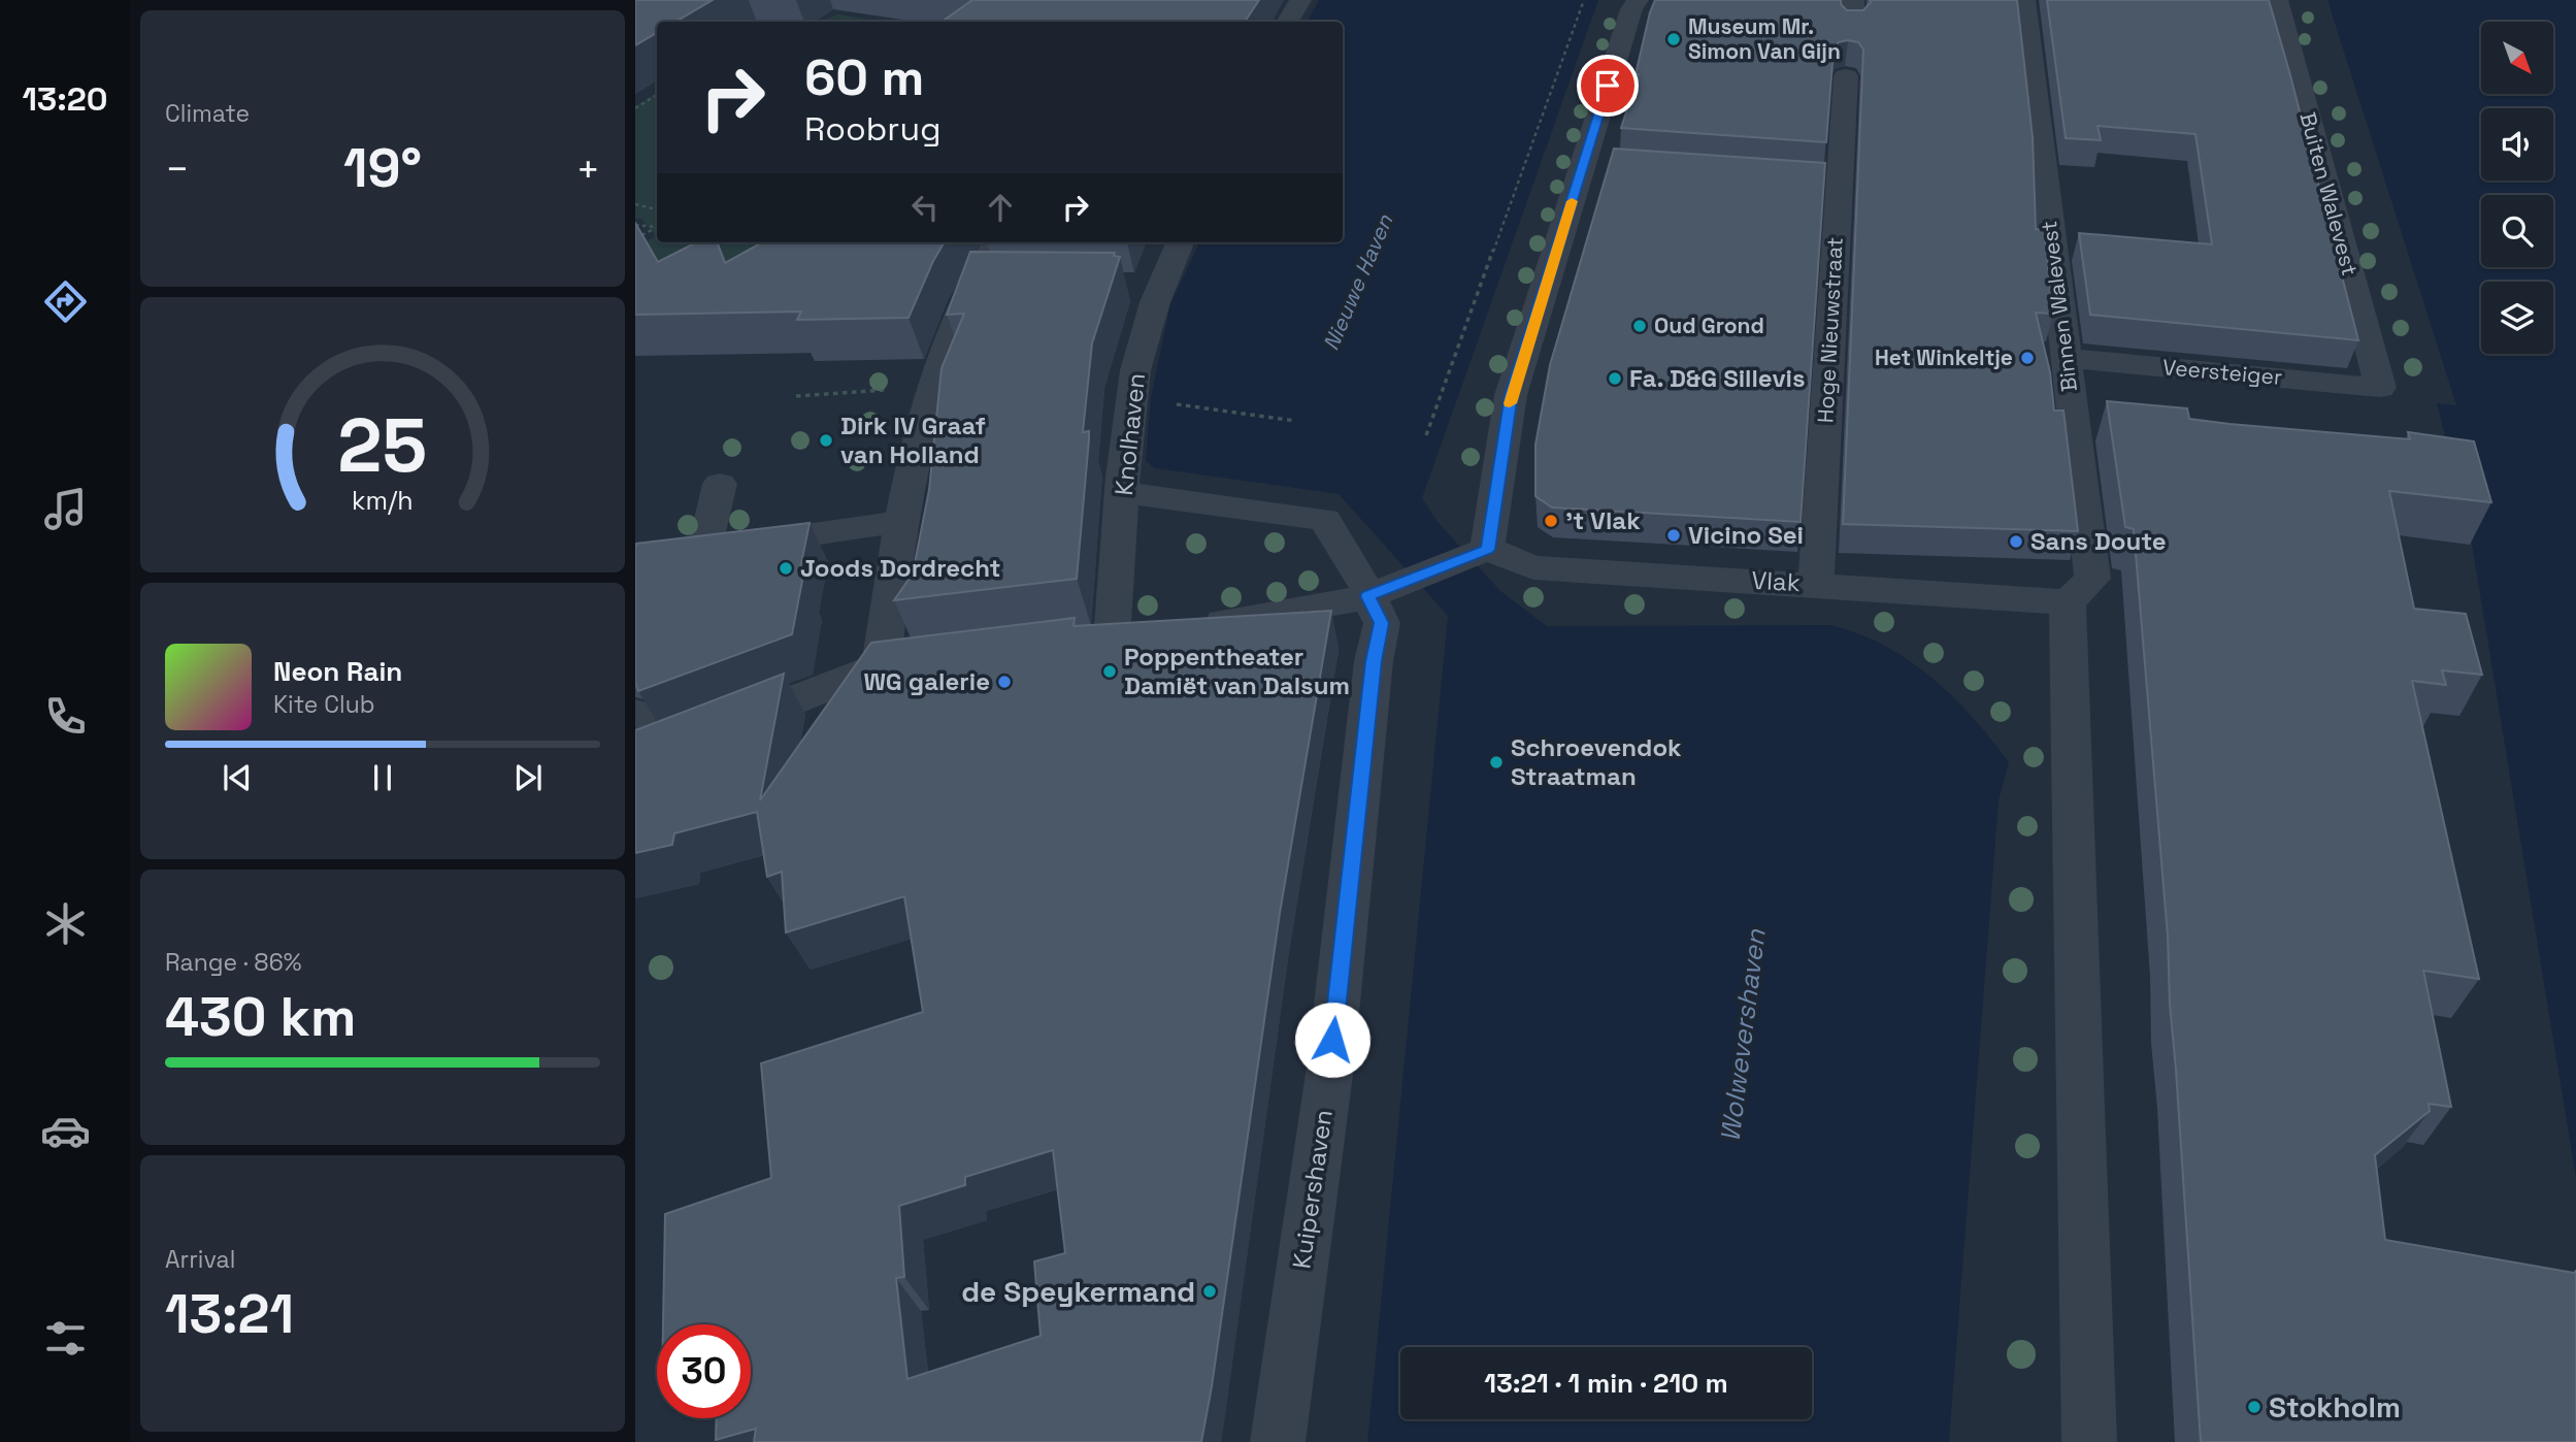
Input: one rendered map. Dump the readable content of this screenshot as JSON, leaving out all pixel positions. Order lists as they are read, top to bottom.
{
  "streets": {
    "street": [
      "Buiten Walevest",
      "Binnen Walevest",
      "Hoge Nieuwstraat",
      "Veersteiger",
      "Knolhaven",
      "Vlak",
      "Kuipershaven"
    ]
  },
  "crossings": [
    ["Buiten Walevest", "Veersteiger"],
    ["Binnen Walevest", "Veersteiger"],
    ["Binnen Walevest", "Vlak"],
    ["Hoge Nieuwstraat", "Vlak"],
    ["Knolhaven", "Kuipershaven"]
  ],
  "water": ["Nieuwe Haven", "Wolwevershaven"],
  "places": [
    "Museum Mr. Simon Van Gijn",
    "Oud Grond",
    "Het Winkeltje",
    "Fa. D&G Sillevis",
    "Dirk IV Graaf van Holland",
    "'t Vlak",
    "Vicino Sei",
    "Sans Doute",
    "Joods Dordrecht",
    "Poppentheater Damiët van Dalsum",
    "WG galerie",
    "Schroevendok Straatman",
    "de Speykermand",
    "Stokholm"
  ],
  "north": "bottom right",
  "page": {
    "tabs": "13:20",
    "tile": [
      "Climate",
      ["Range · 86%", "430 km"],
      ["Arrival", "13:21"]
    ],
    "turn": ["60 m", "Roobrug"],
    "heat": ["−", "19°", "+"],
    "song": ["Neon Rain", "Kite Club"],
    "limit": "30",
    "trip": "13:21 · 1 min · 210 m",
    "gauge": ["25", "km/h"]
  }
}
